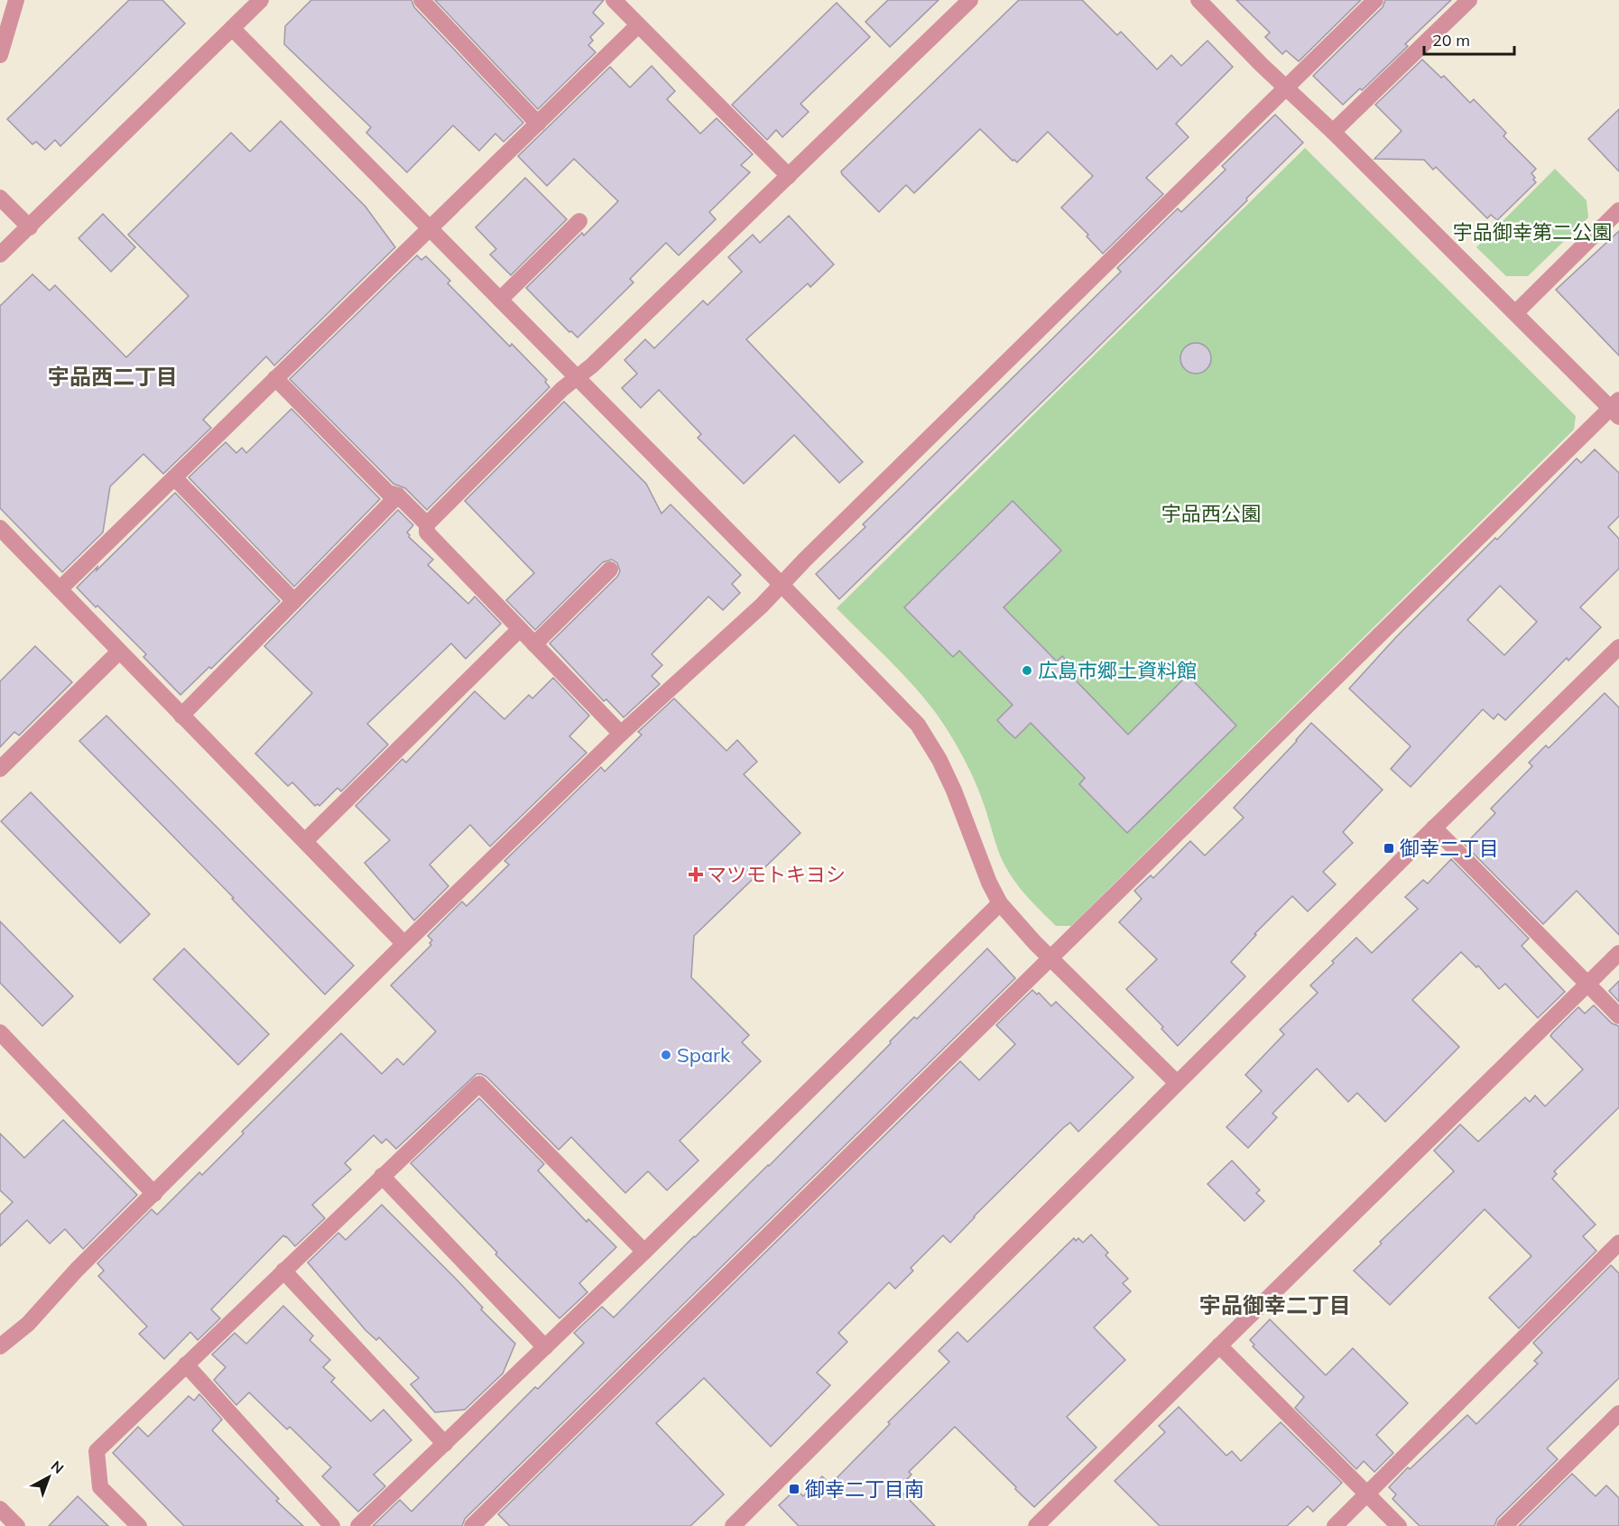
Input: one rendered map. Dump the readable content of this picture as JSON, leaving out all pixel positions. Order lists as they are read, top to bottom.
{
  "districts": ["宇品西二丁目", "宇品御幸二丁目"],
  "parks": ["宇品御幸第二公園", "宇品西公園"],
  "places": {
    "other": ["広島市郷土資料館", "Spark"],
    "transit": ["御幸二丁目", "御幸二丁目南"],
    "health": ["マツモトキヨシ"]
  },
  "scale_bar": "20 m",
  "north": "top right"
}
